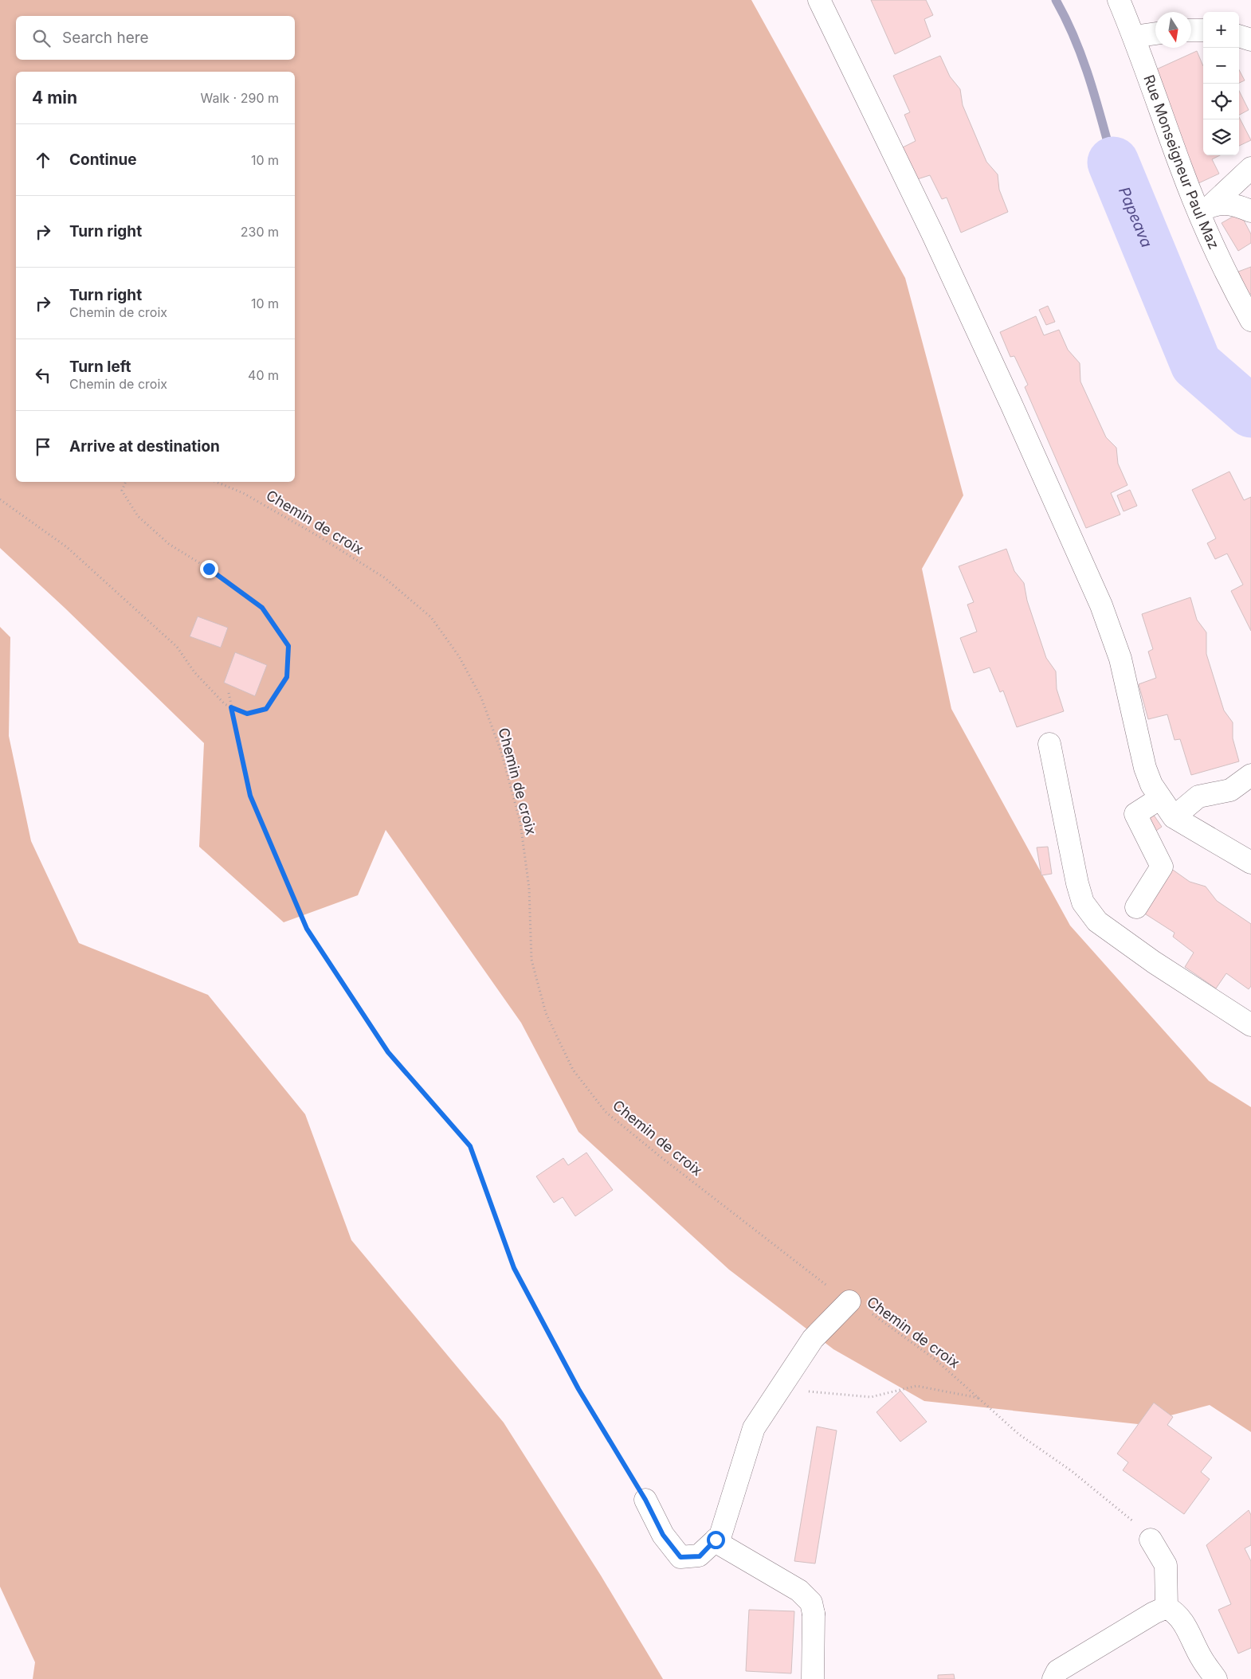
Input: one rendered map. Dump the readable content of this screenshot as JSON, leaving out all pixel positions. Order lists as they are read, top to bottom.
{
  "streets": {
    "street": ["Rue Monseigneur Paul Maz"],
    "path": ["Chemin de croix"]
  },
  "water": ["Papeava"],
  "north": "bottom",
  "page": {
    "map_buttons": ["+", "−"],
    "search": "Search here",
    "heading": ["4 min", "Walk · 290 m"],
    "list": [
      ["Continue", "10 m"],
      ["Turn right", "230 m"],
      ["Turn right", "Chemin de croix", "10 m"],
      ["Turn left", "Chemin de croix", "40 m"],
      "Arrive at destination"
    ]
  }
}
